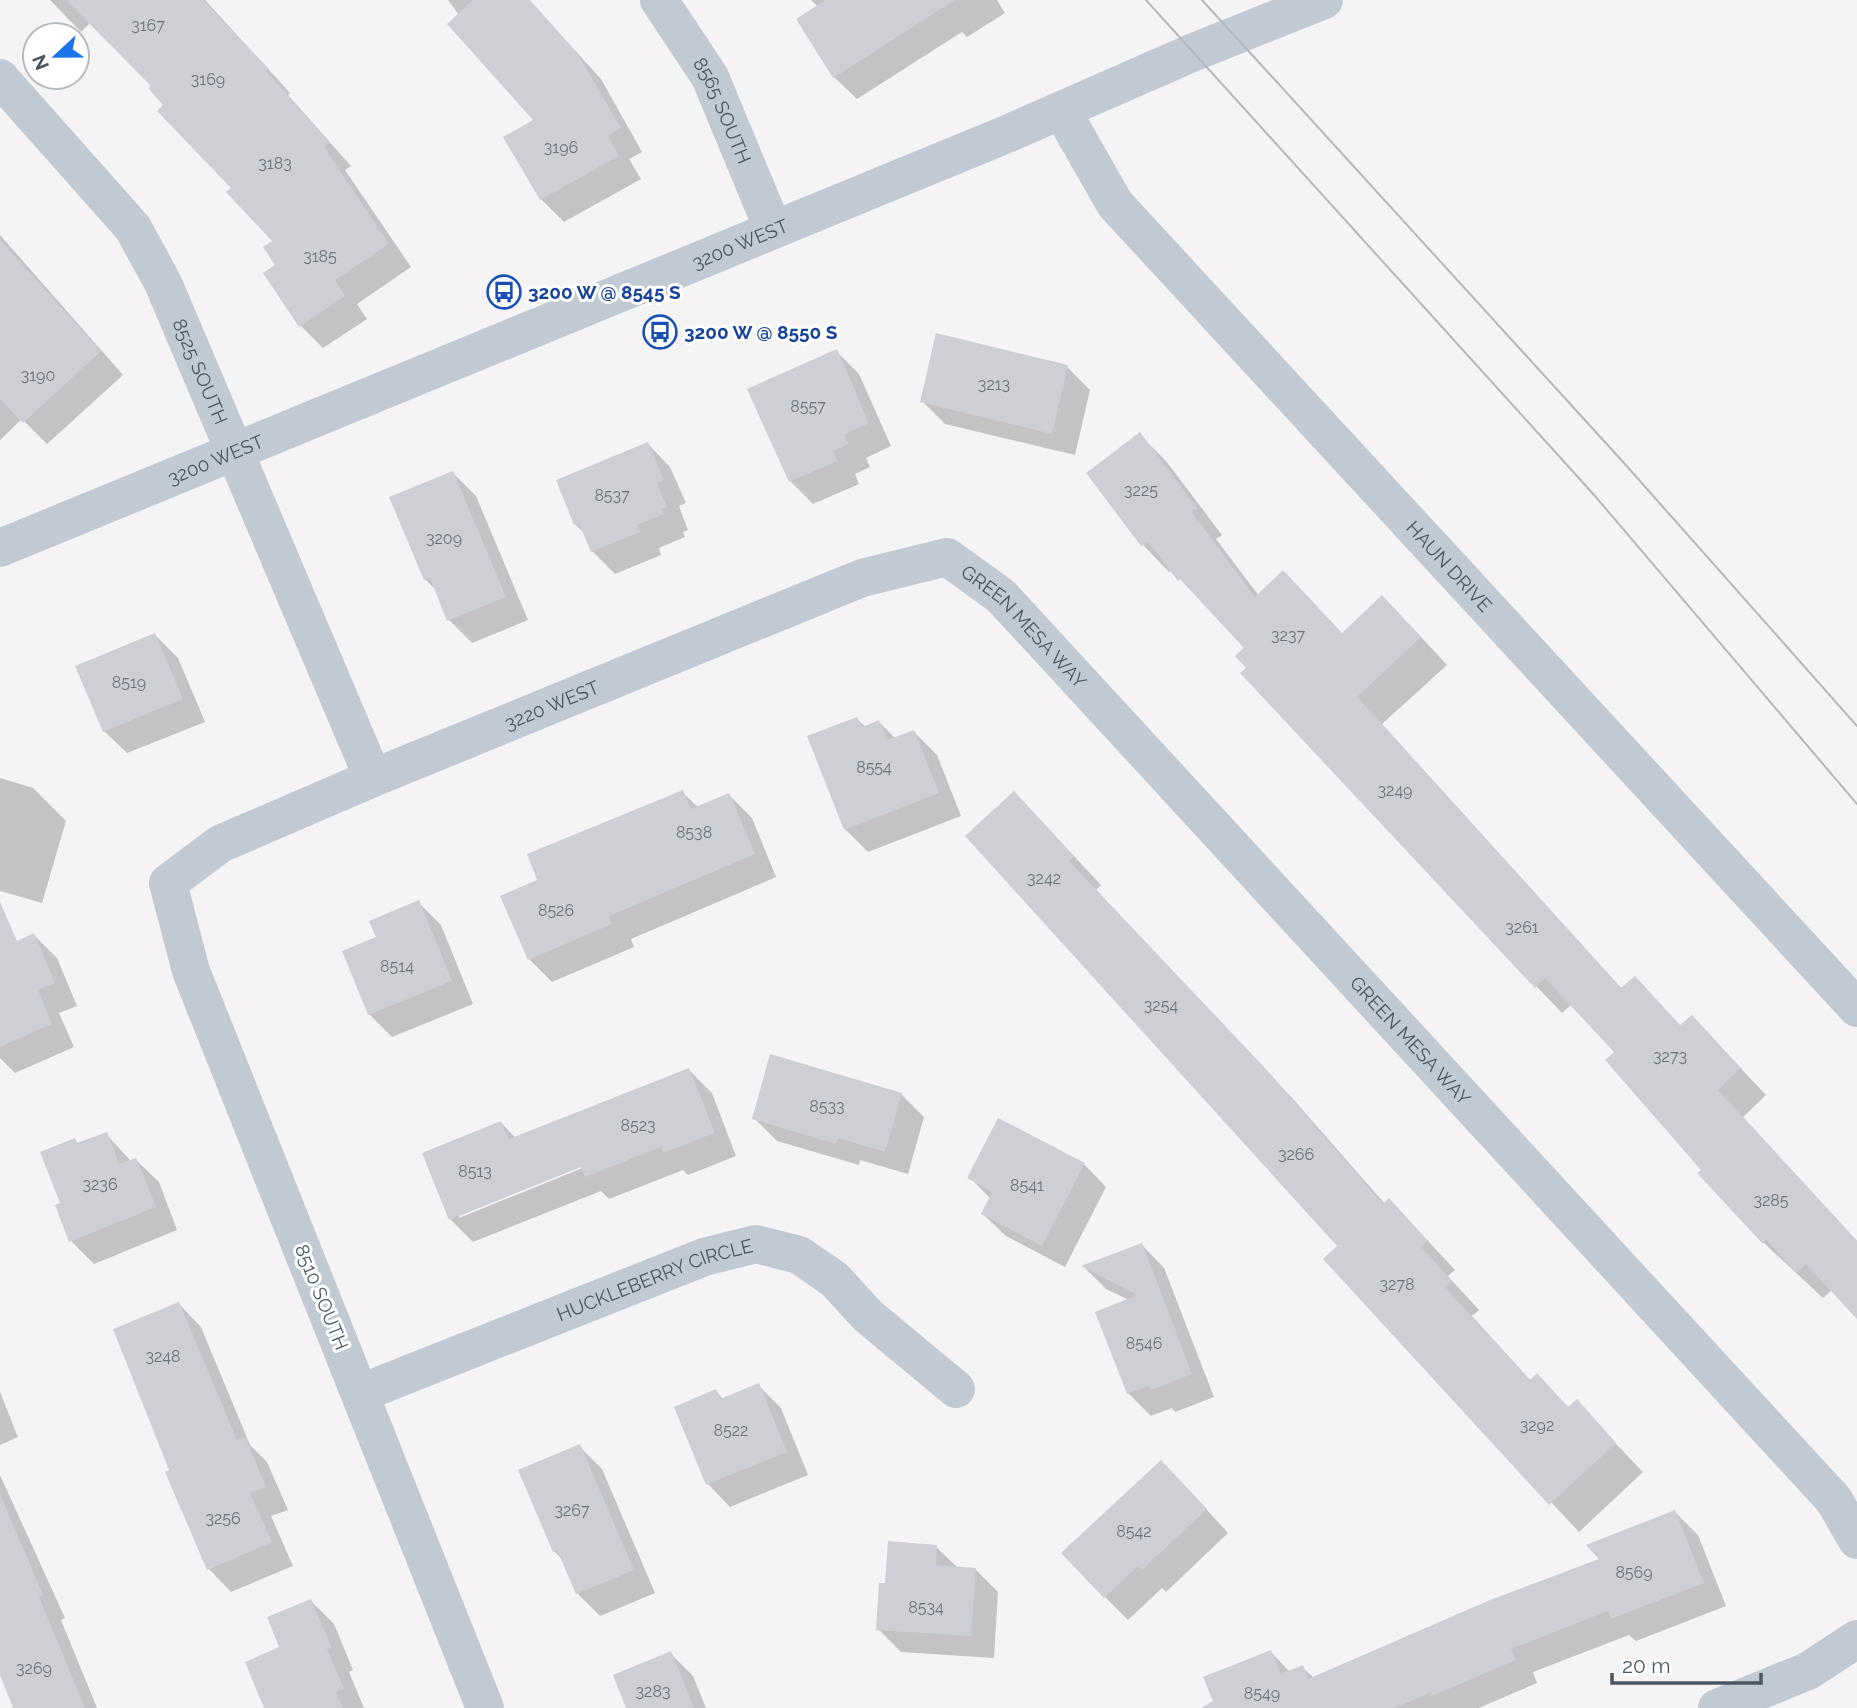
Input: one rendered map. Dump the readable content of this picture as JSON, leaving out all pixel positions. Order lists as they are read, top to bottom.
{
  "streets": {
    "street": [
      "8565 SOUTH",
      "3200 WEST",
      "8525 SOUTH",
      "HAUN DRIVE",
      "GREEN MESA WAY",
      "3220 WEST",
      "HUCKLEBERRY CIRCLE",
      "8510 SOUTH"
    ]
  },
  "crossings": [
    ["8565 SOUTH", "3200 WEST"],
    ["3200 WEST", "8525 SOUTH"],
    ["3200 WEST", "HAUN DRIVE"],
    ["8525 SOUTH", "3220 WEST"],
    ["GREEN MESA WAY", "3220 WEST"],
    ["3220 WEST", "8510 SOUTH"],
    ["HUCKLEBERRY CIRCLE", "8510 SOUTH"]
  ],
  "places": {
    "bus stop": ["3200 W @ 8545 S", "3200 W @ 8550 S"]
  },
  "house_numbers": [
    "3167",
    "3169",
    "3196",
    "3183",
    "3185",
    "3190",
    "3213",
    "8557",
    "3225",
    "8537",
    "3209",
    "3237",
    "8519",
    "8554",
    "3249",
    "8538",
    "3242",
    "8526",
    "3261",
    "8514",
    "3254",
    "3273",
    "8533",
    "8523",
    "3266",
    "8513",
    "3236",
    "8541",
    "3285",
    "3278",
    "8546",
    "3248",
    "3292",
    "8522",
    "3267",
    "3256",
    "8542",
    "8569",
    "8534",
    "3269",
    "3283",
    "8549"
  ],
  "scale_bar": "20 m",
  "north": "left"
}
